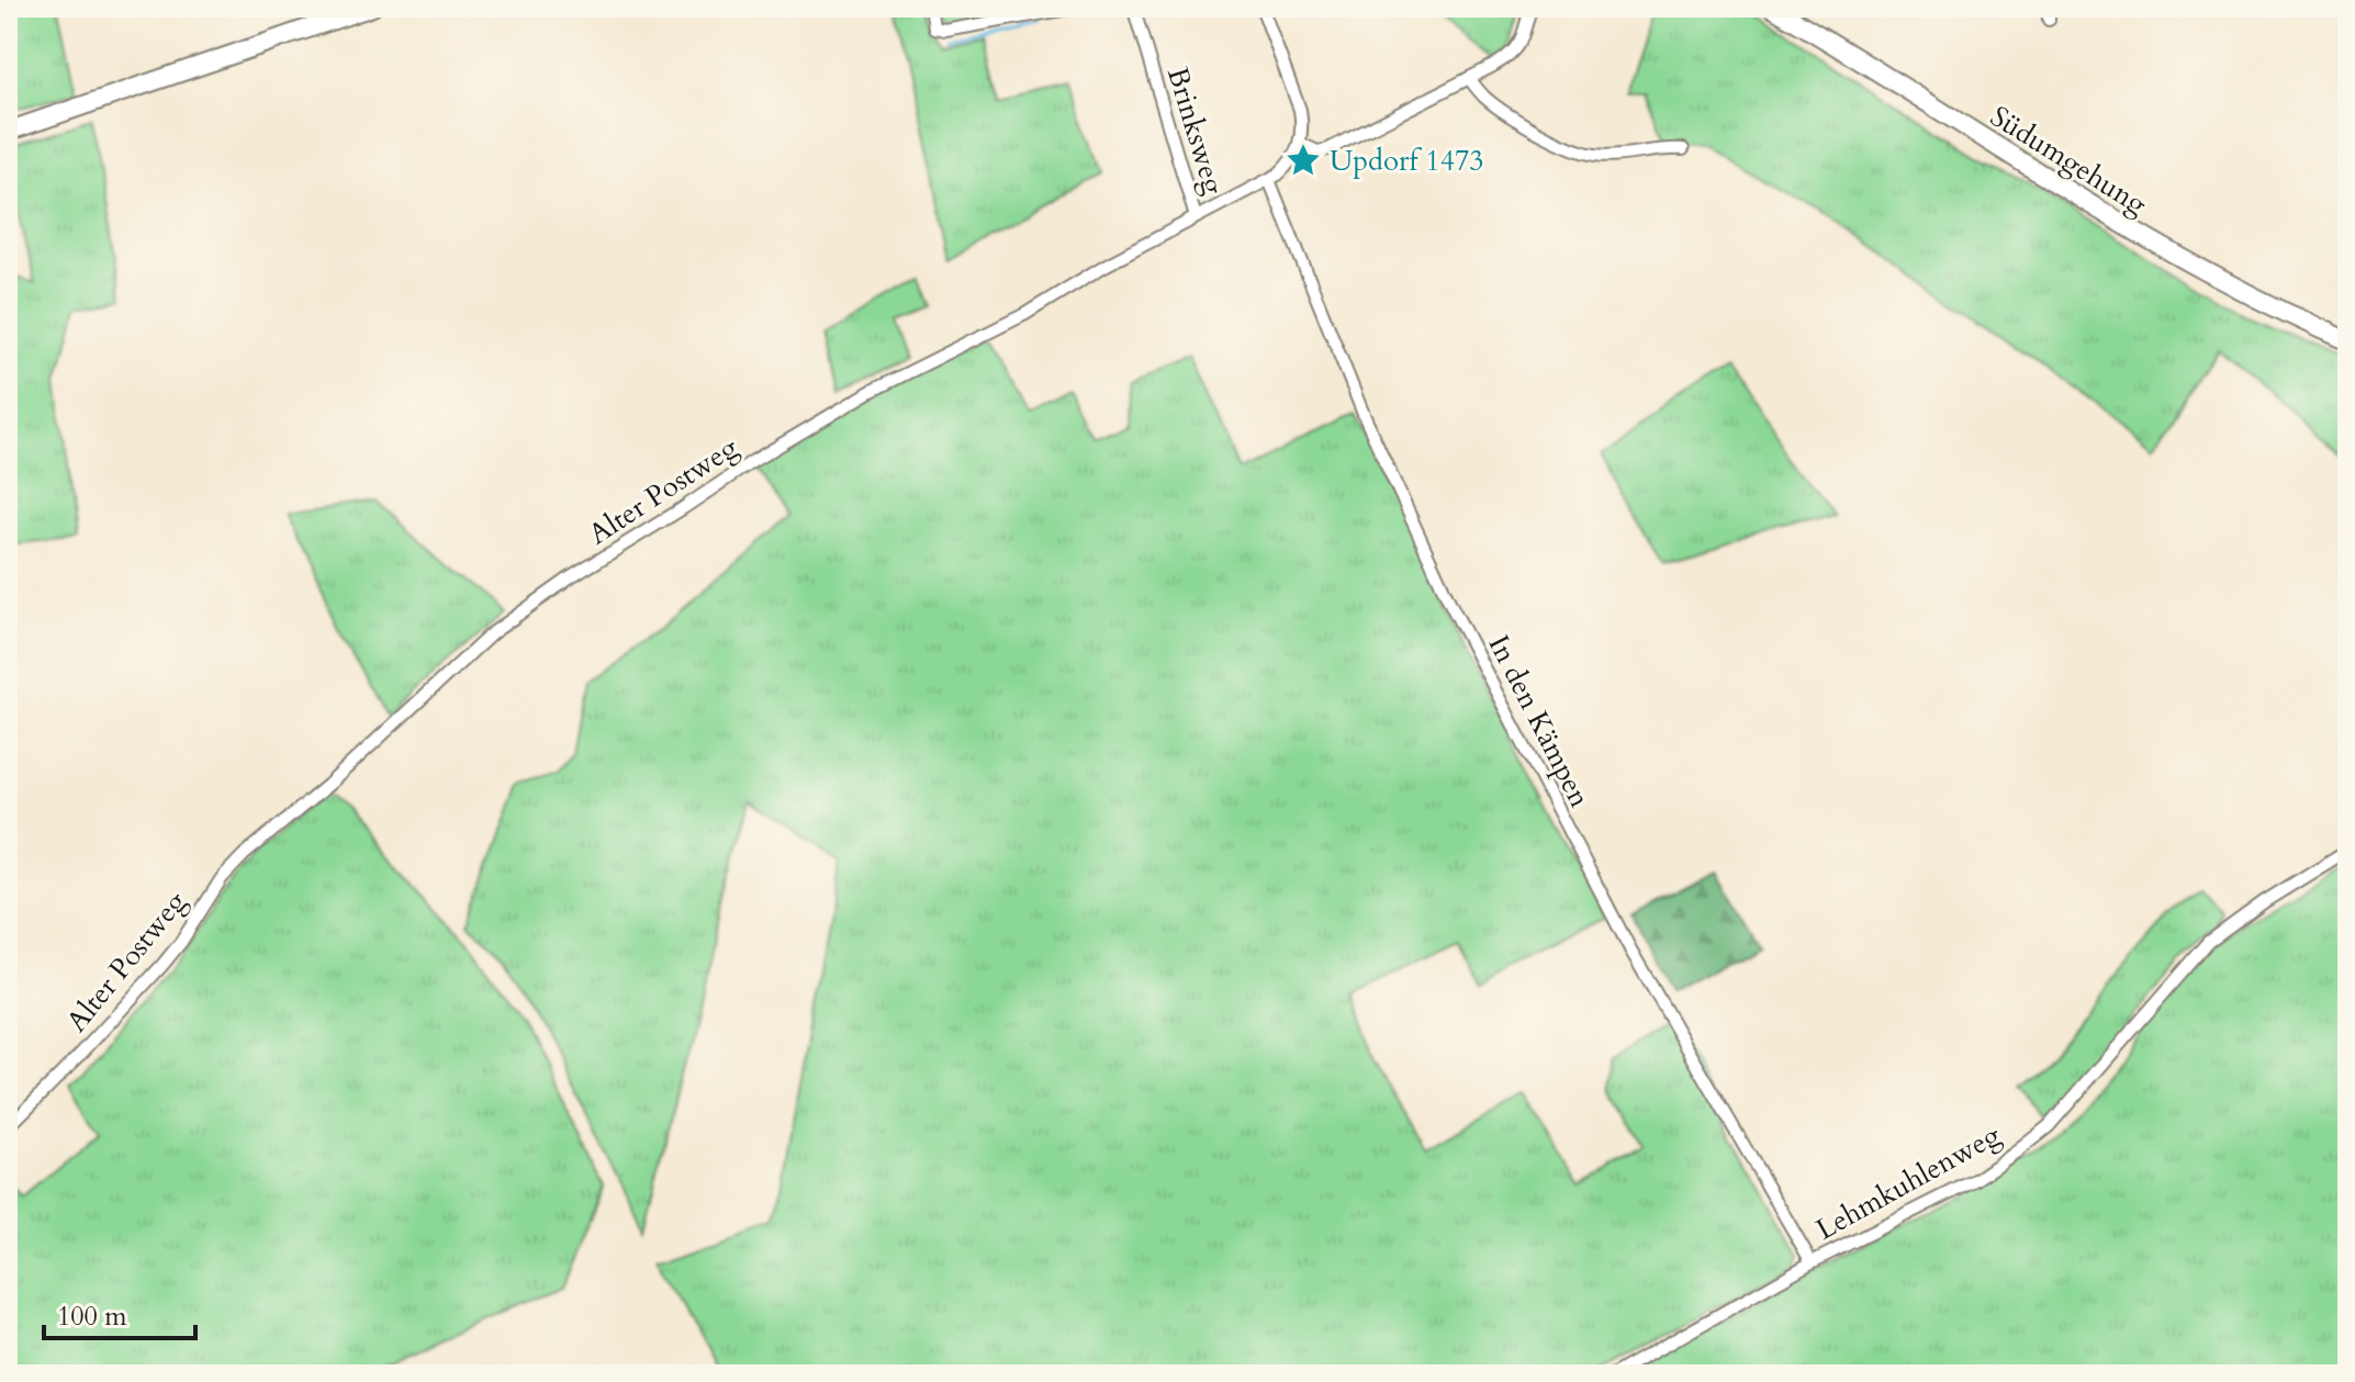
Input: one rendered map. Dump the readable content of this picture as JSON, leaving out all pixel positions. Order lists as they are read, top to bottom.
{
  "streets": {
    "main road": ["Südumgehung"],
    "street": [
      "Brinksweg",
      "Alter Postweg",
      "In den Kämpen",
      "Lehmkuhlenweg"
    ]
  },
  "crossings": [
    ["Brinksweg", "Alter Postweg"],
    ["Alter Postweg", "In den Kämpen"],
    ["In den Kämpen", "Lehmkuhlenweg"]
  ],
  "places": {
    "place": ["Updorf 1473"]
  },
  "scale_bar": "100 m"
}
